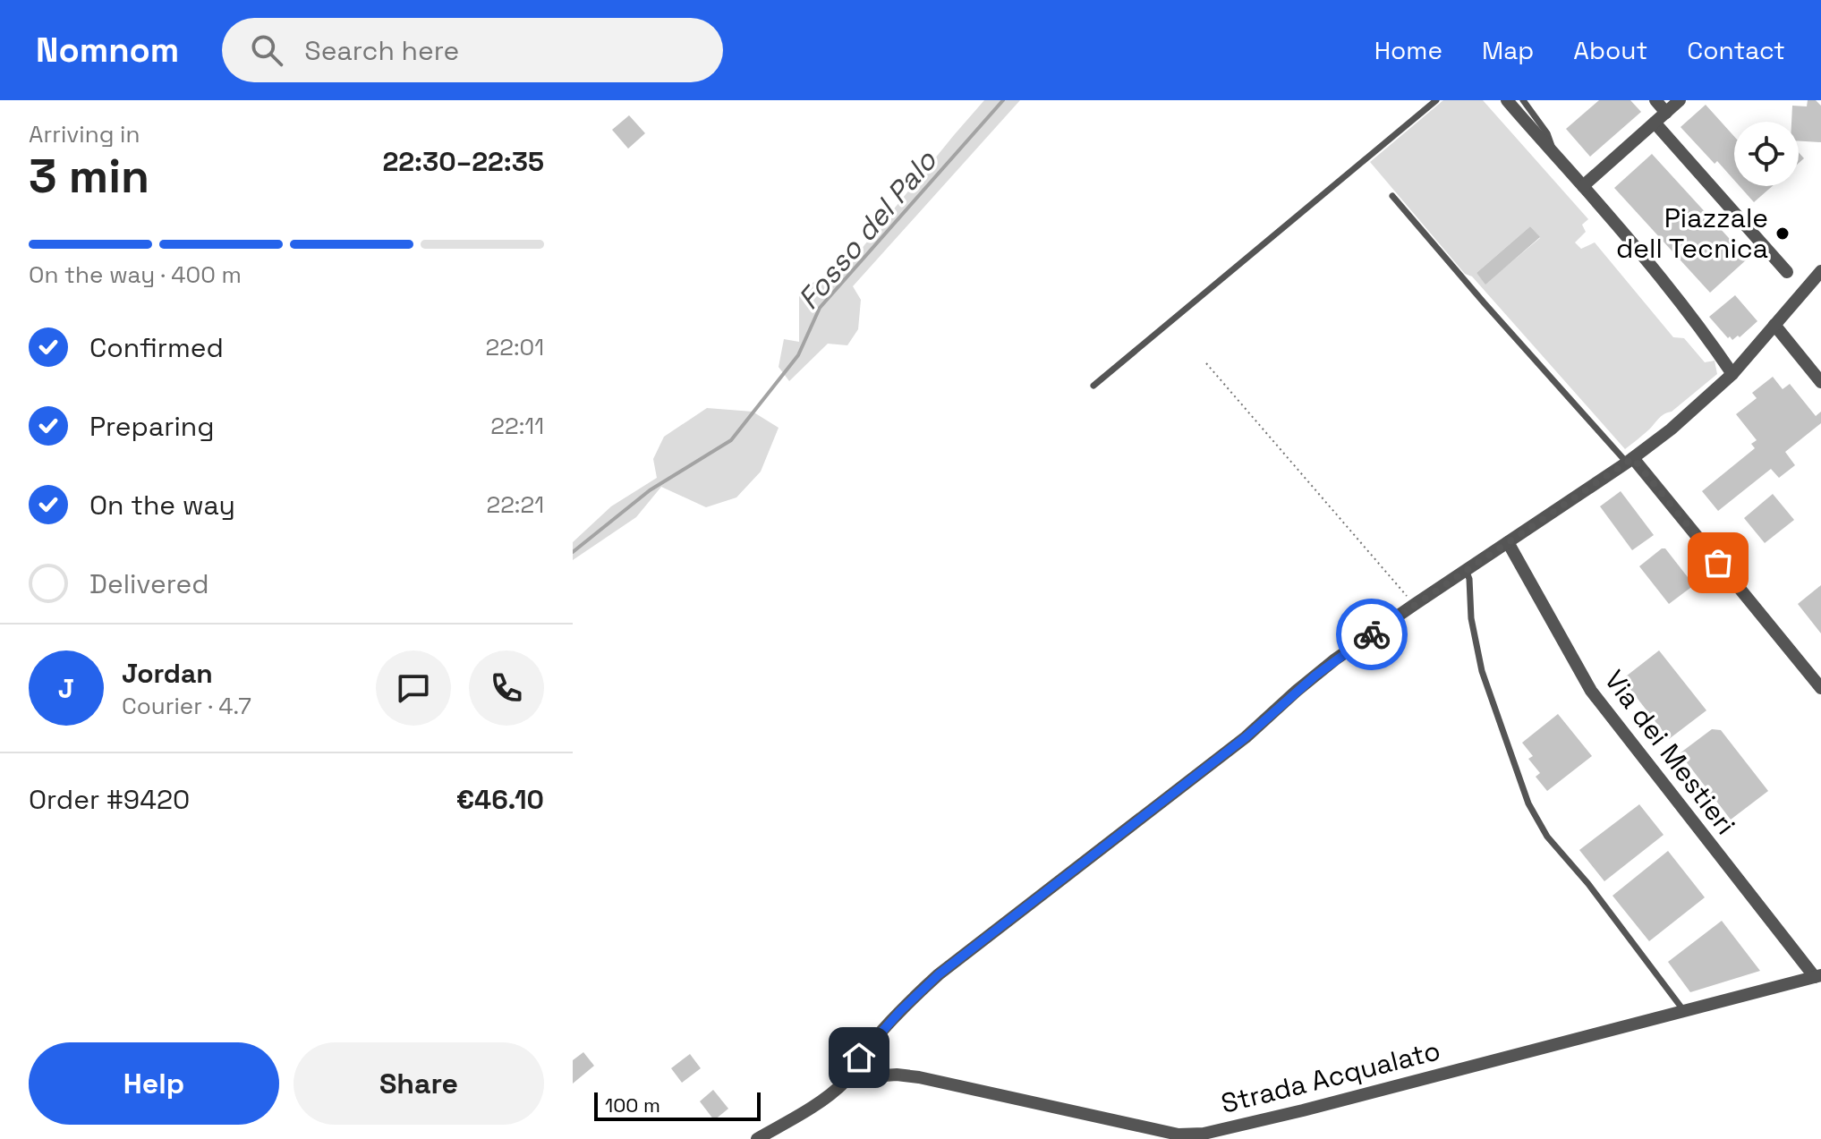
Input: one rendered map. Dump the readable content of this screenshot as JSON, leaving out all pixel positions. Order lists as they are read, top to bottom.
{
  "streets": {
    "street": ["Via dei Mestieri", "Strada Acqualato"]
  },
  "crossings": [
    ["Via dei Mestieri", "Strada Acqualato"]
  ],
  "water": ["Fosso del Palo"],
  "places": ["Piazzale dell Tecnica"],
  "scale_bar": "100 m",
  "page": {
    "header": "Nomnom",
    "search": "Search here",
    "nav": [
      "Home",
      "Map",
      "About",
      "Contact"
    ],
    "heading": ["3 min", "Arriving in", "22:30–22:35"],
    "panel": [
      "Jordan",
      "Courier · 4.7",
      "Order #9420",
      "€46.10"
    ],
    "bar": "On the way · 400 m",
    "list": [
      ["Confirmed", "22:01"],
      ["Preparing", "22:11"],
      ["On the way", "22:21"],
      "Delivered"
    ],
    "round": "J",
    "buttons": ["Help", "Share"],
    "scale": "100 m"
  }
}
